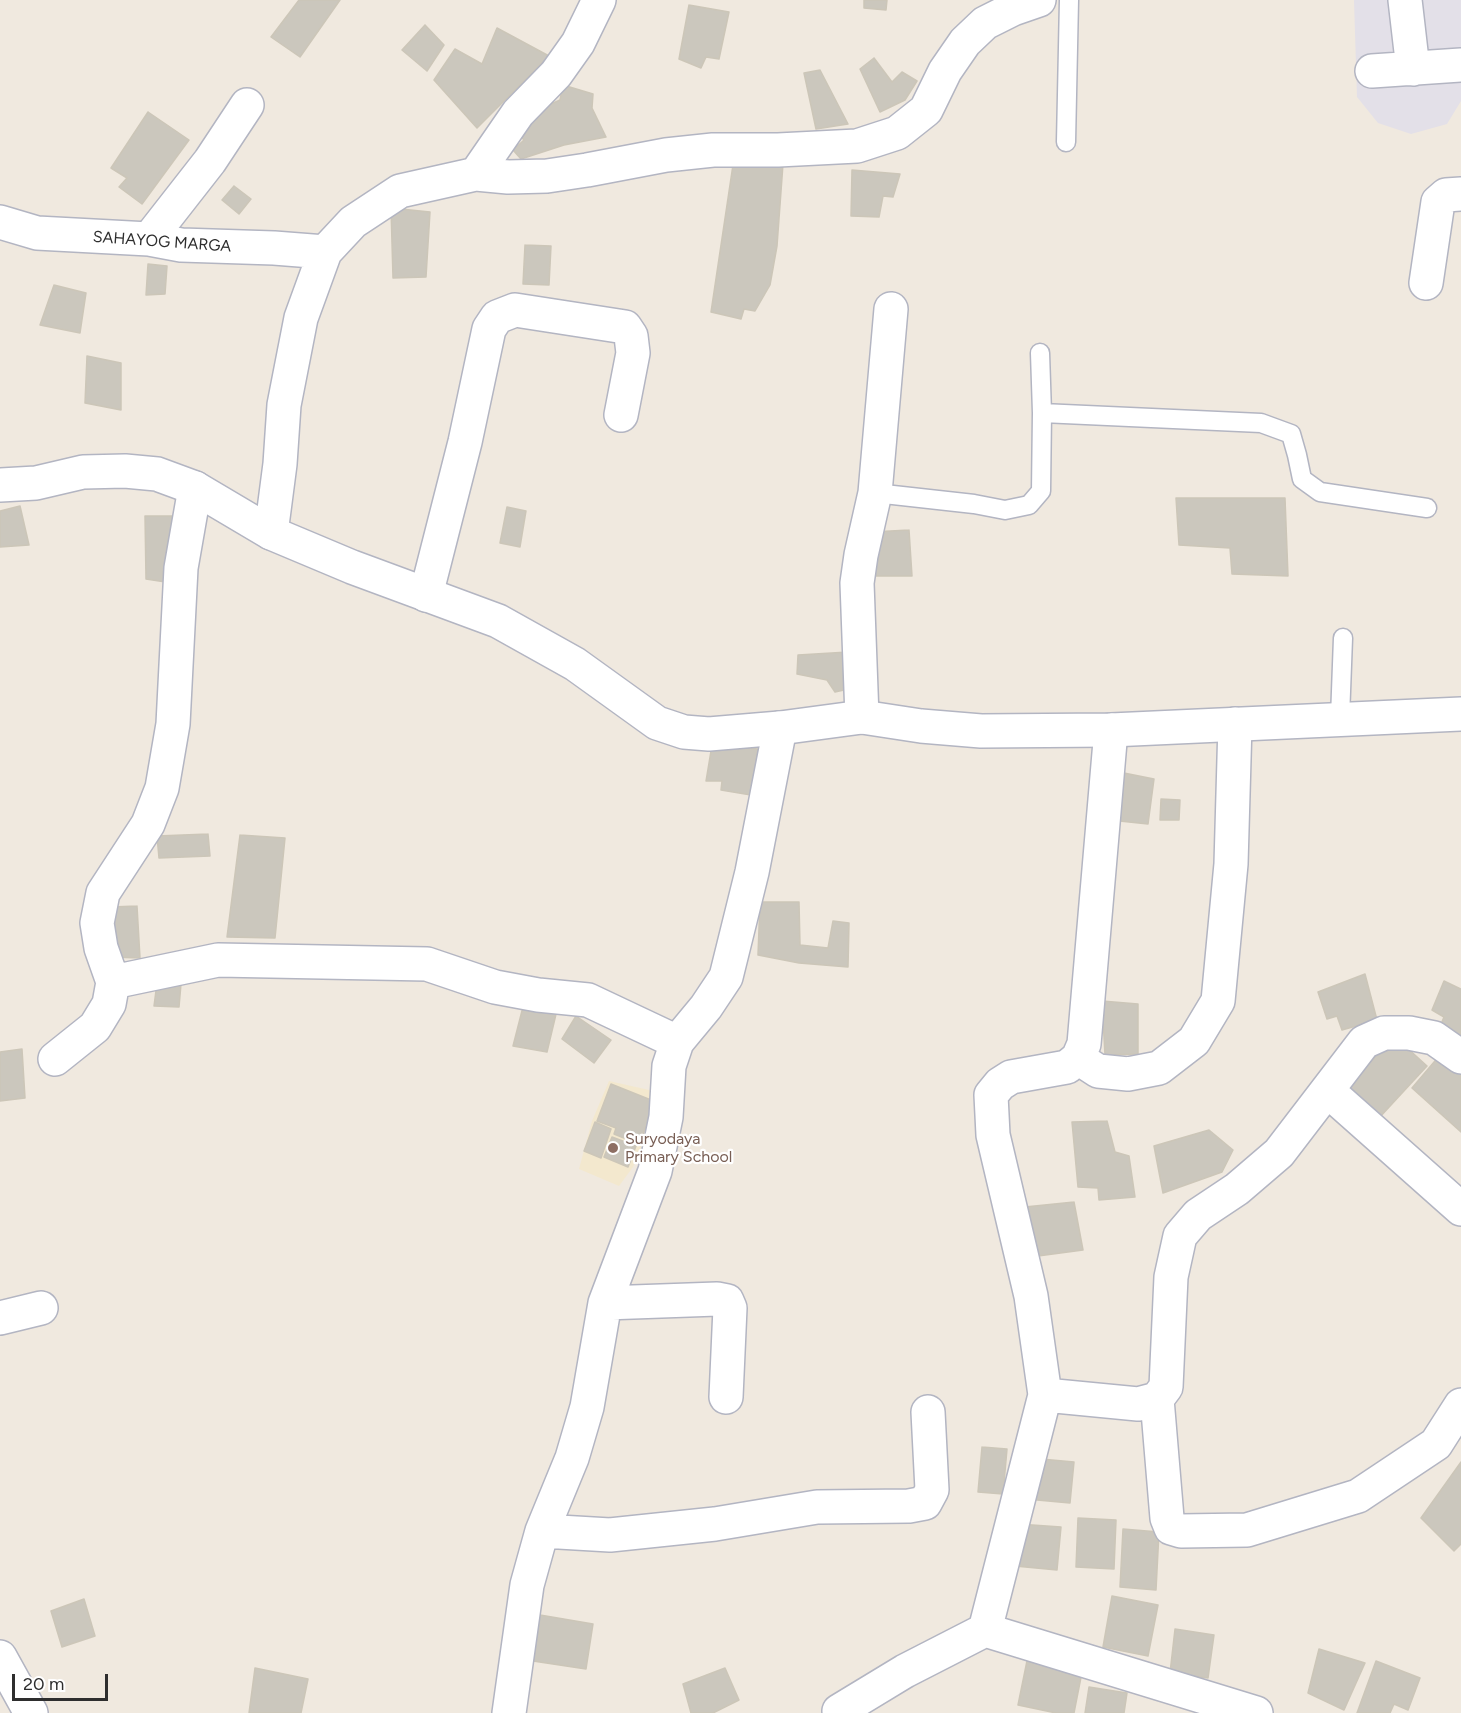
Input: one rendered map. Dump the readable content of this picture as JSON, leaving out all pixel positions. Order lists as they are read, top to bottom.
{
  "streets": {
    "street": ["SAHAYOG MARGA"]
  },
  "places": ["Suryodaya Primary School"],
  "scale_bar": "20 m"
}
